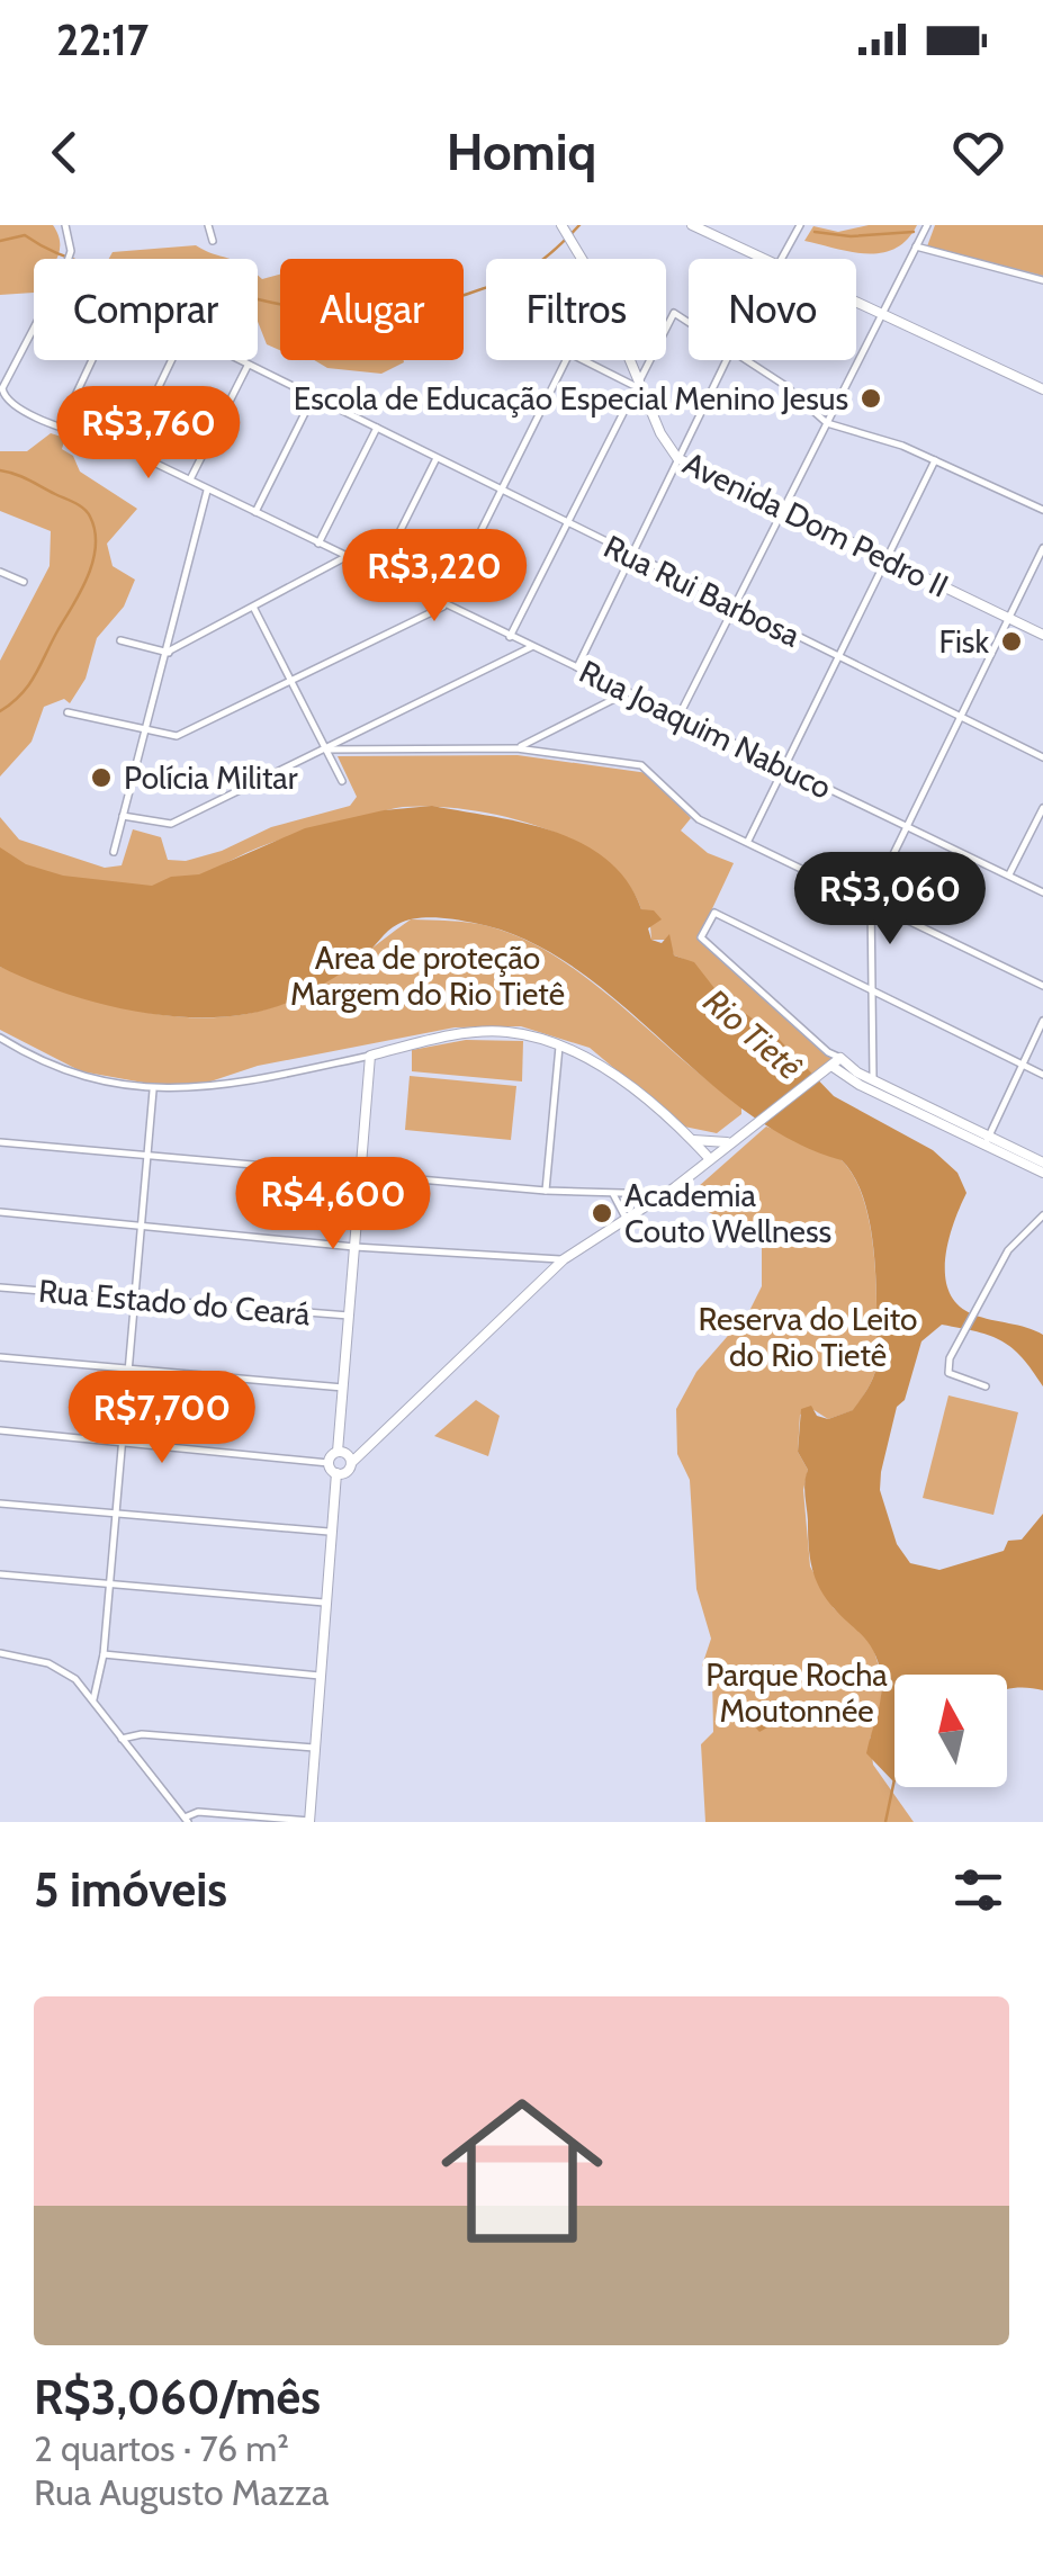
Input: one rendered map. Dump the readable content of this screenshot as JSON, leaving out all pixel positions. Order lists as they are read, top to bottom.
{
  "streets": {
    "street": [
      "Avenida Dom Pedro II",
      "Rua Rui Barbosa",
      "Rua Joaquim Nabuco",
      "Rua Estado do Ceará"
    ]
  },
  "water": ["Rio Tietê"],
  "parks": ["Area de proteção Margem do Rio Tietê", "Reserva do Leito do Rio Tietê", "Parque Rocha Moutonnée"],
  "places": [
    "Escola de Educação Especial Menino Jesus",
    "Fisk",
    "Polícia Militar",
    "Academia Couto Wellness"
  ],
  "north": "top",
  "page": {
    "status": "22:17",
    "header": "Homiq",
    "chip": [
      "Comprar",
      "Alugar",
      "Filtros",
      "Novo"
    ],
    "price": [
      "R$3,760",
      "R$3,220",
      "R$3,060",
      "R$4,600",
      "R$7,700"
    ],
    "heading": "5 imóveis",
    "list": [
      {
        "name": "R$3,060/mês",
        "note": "2 quartos · 76 m² · Rua Augusto Mazza"
      }
    ]
  }
}
